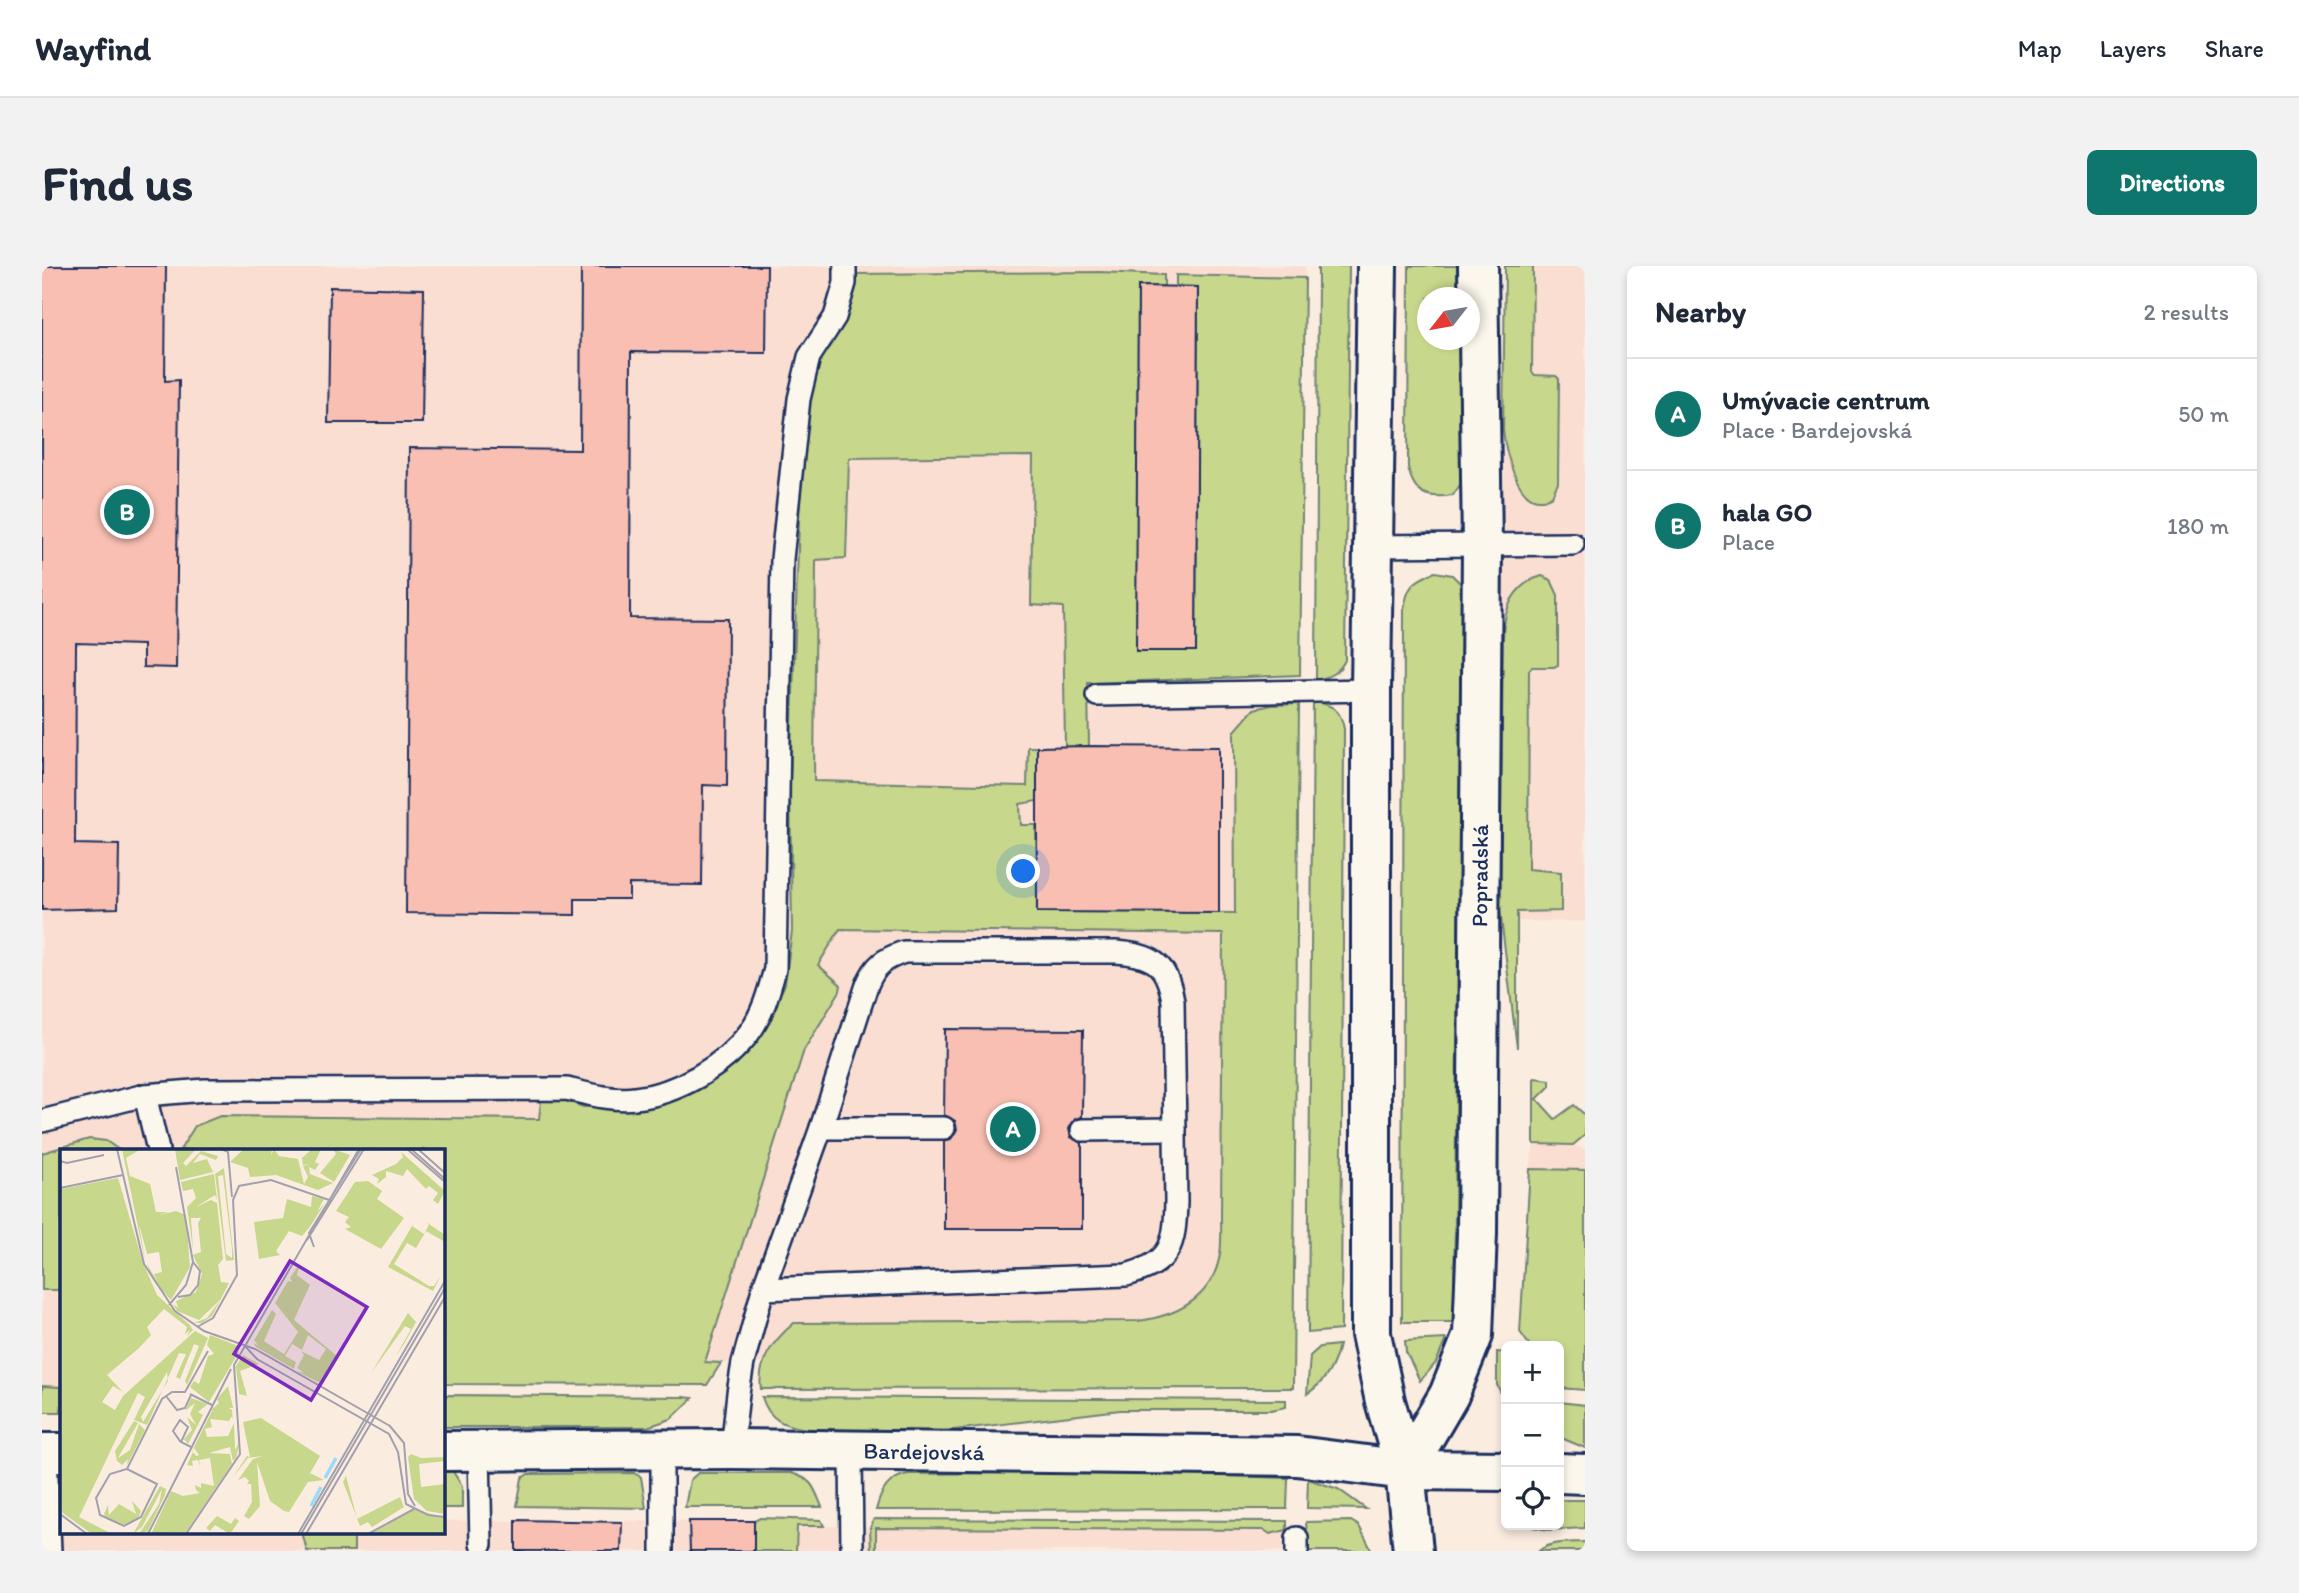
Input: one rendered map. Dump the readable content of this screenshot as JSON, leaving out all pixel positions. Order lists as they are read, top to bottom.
{
  "streets": {
    "street": ["Popradská", "Bardejovská"]
  },
  "crossings": [
    ["Popradská", "Bardejovská"]
  ],
  "north": "bottom left",
  "page": {
    "header": "Wayfind",
    "nav": ["Map", "Layers", "Share"],
    "buttons": "Directions",
    "title": "Find us",
    "heading": ["Nearby", "2 results"],
    "list": [
      {
        "mark": "A",
        "name": "Umývacie centrum",
        "note": "Place · Bardejovská",
        "value": "50 m"
      },
      {
        "mark": "B",
        "name": "hala GO",
        "note": "Place",
        "value": "180 m"
      }
    ],
    "pins": ["B", "A"],
    "map_buttons": ["+", "−"]
  }
}
